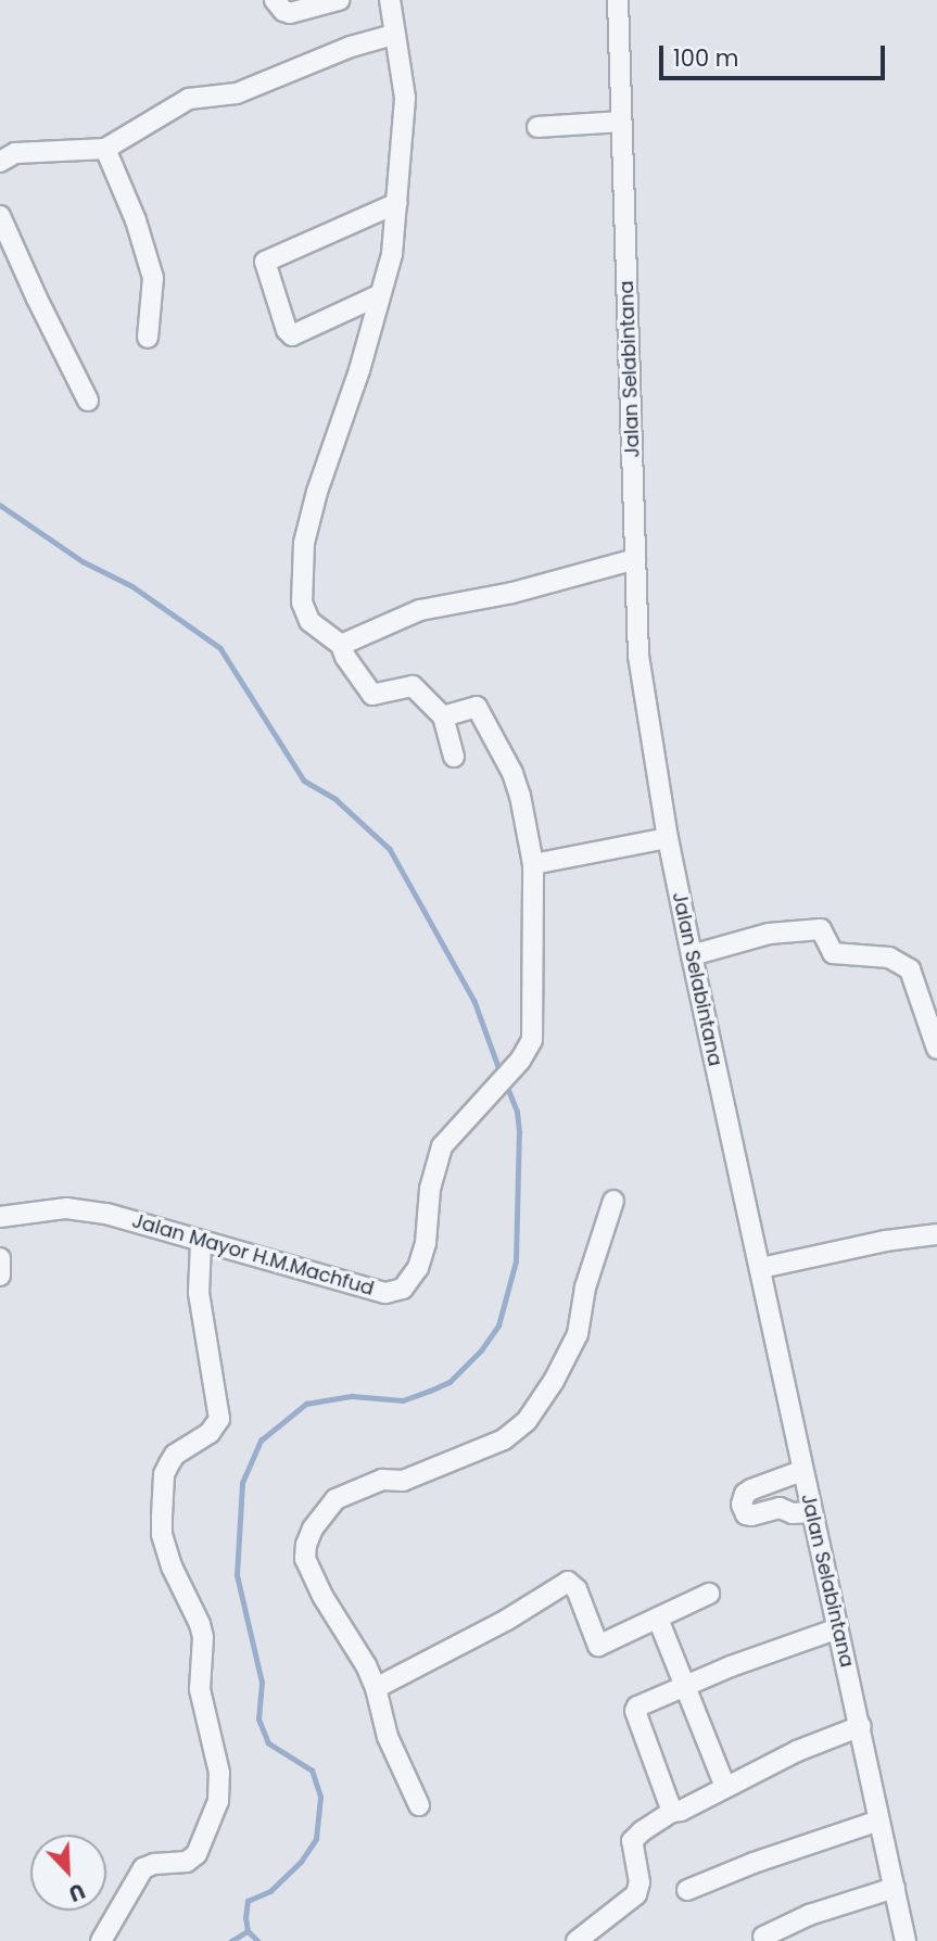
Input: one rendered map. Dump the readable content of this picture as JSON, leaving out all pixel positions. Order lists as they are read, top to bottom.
{
  "streets": {
    "street": ["Jalan Selabintana", "Jalan Mayor H.M.Machfud"]
  },
  "scale_bar": "100 m",
  "north": "bottom right"
}
